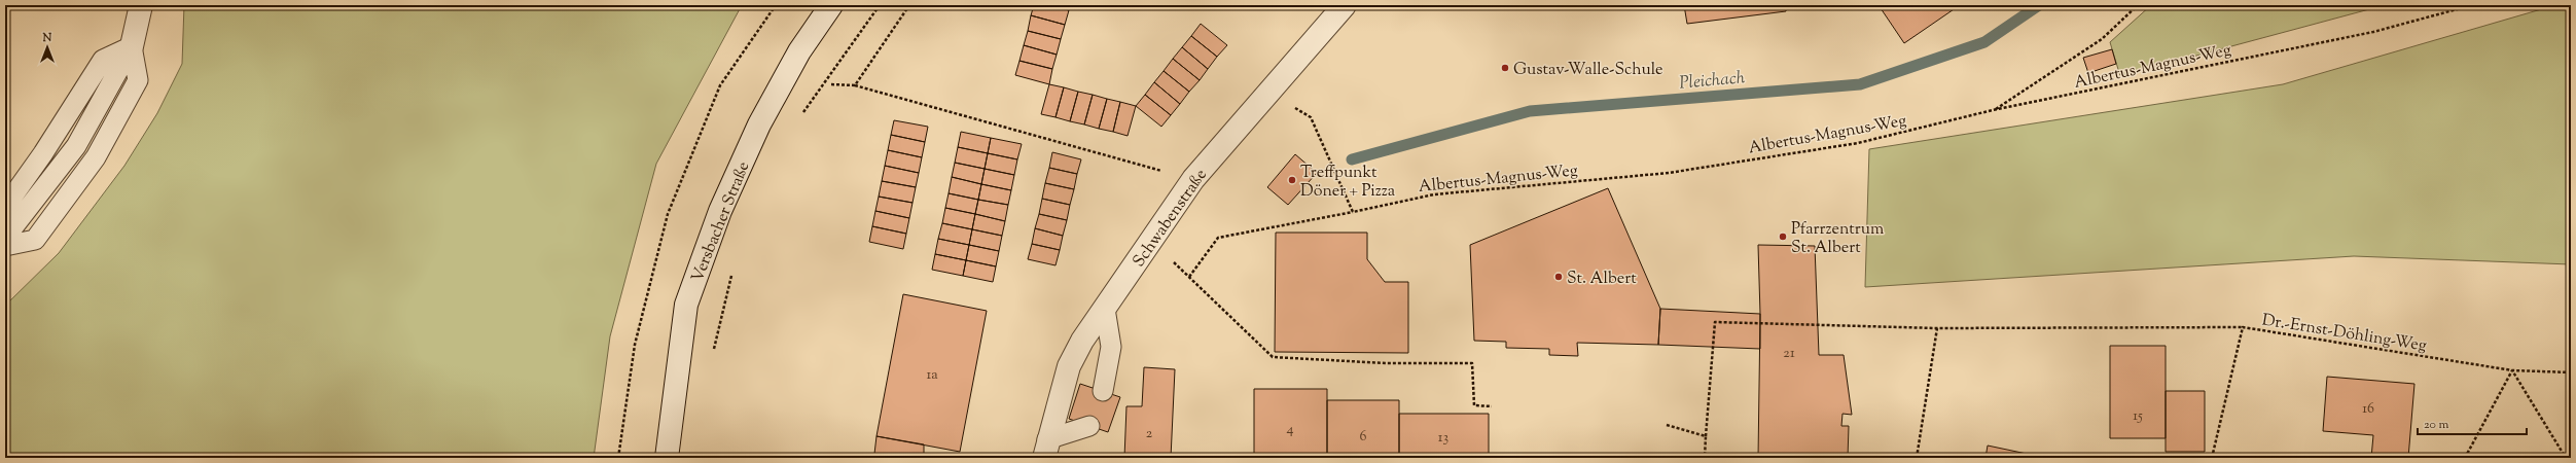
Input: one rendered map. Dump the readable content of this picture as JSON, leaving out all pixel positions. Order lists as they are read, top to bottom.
{
  "streets": {
    "street": ["Schwabenstraße", "Versbacher Straße"],
    "path": ["Albertus-Magnus-Weg", "Dr.-Ernst-Döhling-Weg"]
  },
  "water": ["Pleichach"],
  "places": [
    "Gustav-Walle-Schule",
    "Treffpunkt Döner + Pizza",
    "Pfarrzentrum St. Albert",
    "St. Albert"
  ],
  "house_numbers": [
    "21",
    "1a",
    "16",
    "15",
    "4",
    "2",
    "6",
    "13"
  ],
  "scale_bar": "20 m",
  "north": "top"
}
